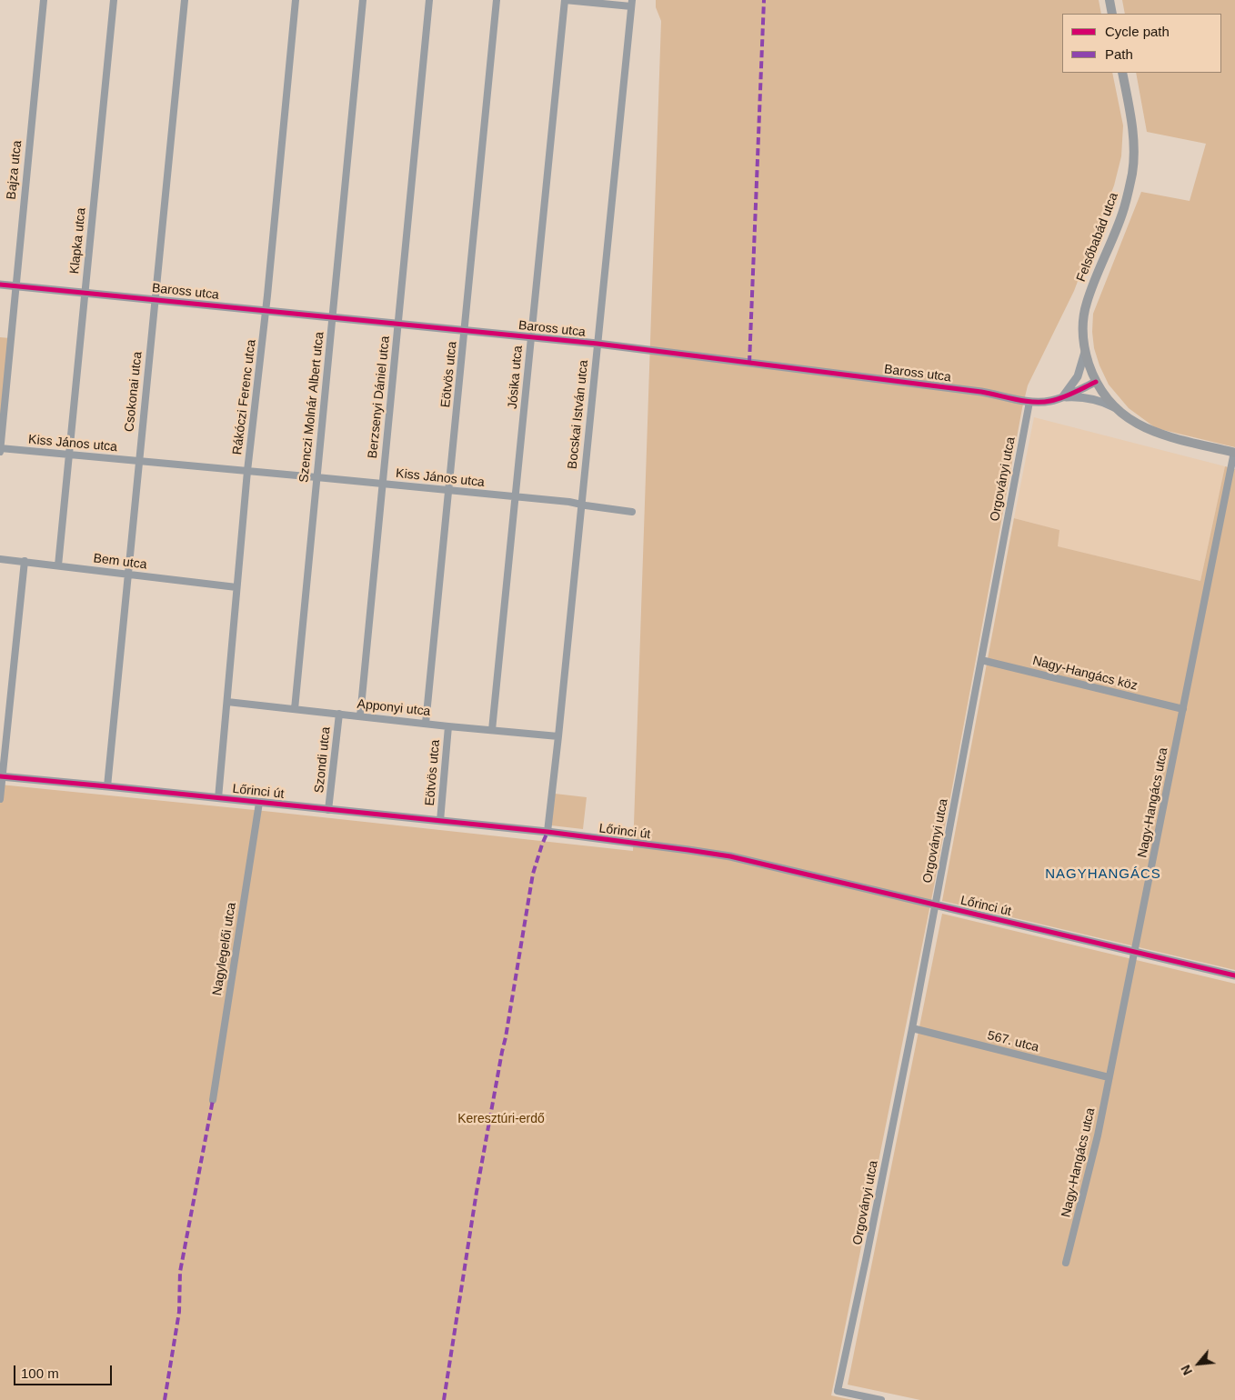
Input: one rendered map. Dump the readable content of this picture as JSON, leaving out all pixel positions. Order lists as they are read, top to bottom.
{
  "streets": {
    "main road": ["Felsőbabád utca", "Baross utca"],
    "street": [
      "Bajza utca",
      "Klapka utca",
      "Eötvös utca",
      "Jósika utca",
      "Csokonai utca",
      "Rákóczi Ferenc utca",
      "Berzsenyi Dániel utca",
      "Szenczi Molnár Albert utca",
      "Bocskai István utca",
      "Kiss János utca",
      "Orgoványi utca",
      "Bem utca",
      "Nagy-Hangács köz",
      "Apponyi utca",
      "Szondi utca",
      "Lőrinci út",
      "Nagy-Hangács utca",
      "Nagylegelői utca",
      "567. utca"
    ]
  },
  "crossings": [
    ["Bajza utca", "Baross utca"],
    ["Bajza utca", "Kiss János utca"],
    ["Felsőbabád utca", "Baross utca"],
    ["Klapka utca", "Baross utca"],
    ["Klapka utca", "Kiss János utca"],
    ["Klapka utca", "Bem utca"],
    ["Baross utca", "Eötvös utca"],
    ["Baross utca", "Jósika utca"],
    ["Baross utca", "Csokonai utca"],
    ["Baross utca", "Rákóczi Ferenc utca"],
    ["Baross utca", "Berzsenyi Dániel utca"],
    ["Baross utca", "Szenczi Molnár Albert utca"],
    ["Baross utca", "Bocskai István utca"],
    ["Baross utca", "Orgoványi utca"],
    ["Baross utca", "Nagy-Hangács utca"],
    ["Eötvös utca", "Kiss János utca"],
    ["Eötvös utca", "Apponyi utca"],
    ["Eötvös utca", "Lőrinci út"],
    ["Jósika utca", "Kiss János utca"],
    ["Jósika utca", "Apponyi utca"],
    ["Csokonai utca", "Kiss János utca"],
    ["Csokonai utca", "Bem utca"],
    ["Csokonai utca", "Lőrinci út"],
    ["Rákóczi Ferenc utca", "Kiss János utca"],
    ["Rákóczi Ferenc utca", "Bem utca"],
    ["Rákóczi Ferenc utca", "Apponyi utca"],
    ["Rákóczi Ferenc utca", "Lőrinci út"],
    ["Berzsenyi Dániel utca", "Kiss János utca"],
    ["Berzsenyi Dániel utca", "Apponyi utca"],
    ["Szenczi Molnár Albert utca", "Kiss János utca"],
    ["Szenczi Molnár Albert utca", "Apponyi utca"],
    ["Bocskai István utca", "Kiss János utca"],
    ["Bocskai István utca", "Apponyi utca"],
    ["Bocskai István utca", "Lőrinci út"],
    ["Orgoványi utca", "Nagy-Hangács köz"],
    ["Orgoványi utca", "Lőrinci út"],
    ["Orgoványi utca", "567. utca"],
    ["Nagy-Hangács köz", "Nagy-Hangács utca"],
    ["Apponyi utca", "Szondi utca"],
    ["Szondi utca", "Lőrinci út"],
    ["Lőrinci út", "Nagy-Hangács utca"],
    ["Lőrinci út", "Nagylegelői utca"],
    ["Nagy-Hangács utca", "567. utca"]
  ],
  "districts": ["NAGYHANGÁCS"],
  "parks": ["Keresztúri-erdő"],
  "legend": ["Cycle path", "Path"],
  "scale_bar": "100 m",
  "north": "bottom left"
}
